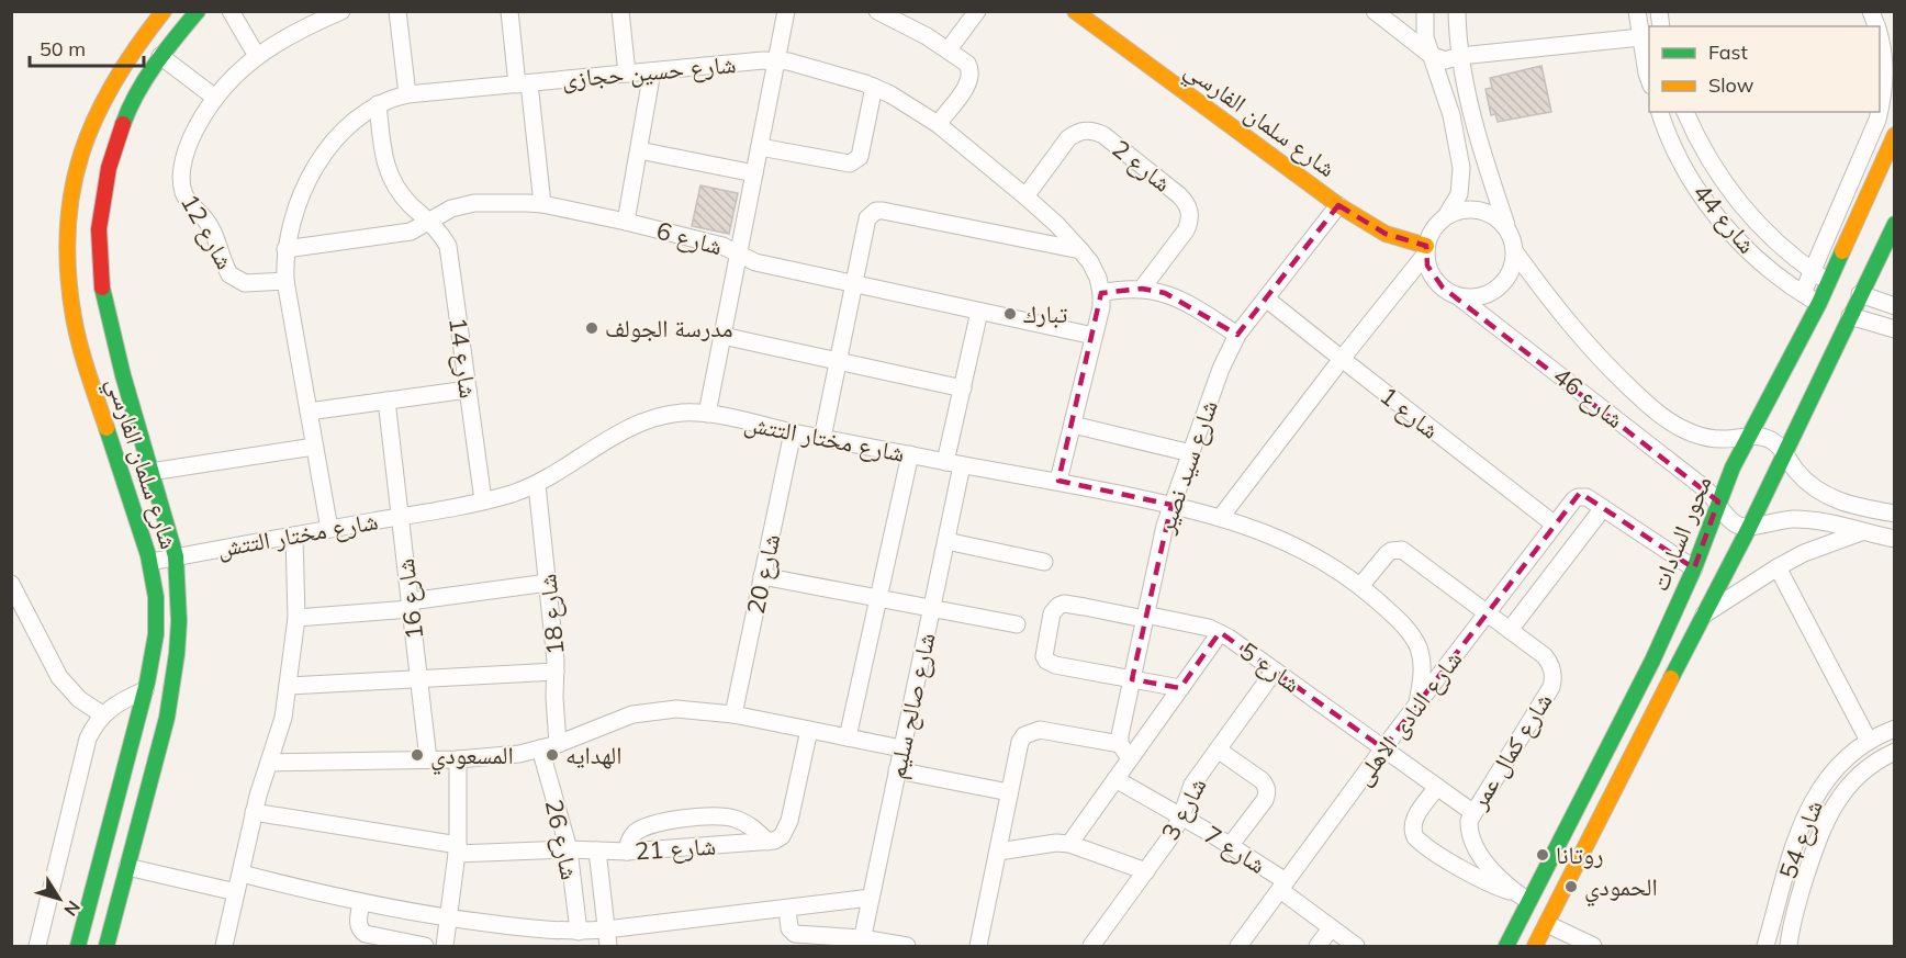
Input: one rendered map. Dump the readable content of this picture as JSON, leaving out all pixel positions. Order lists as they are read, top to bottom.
{
  "streets": {
    "street": [
      "شارع حسين حجازى",
      "شارع سلمان الفارسي",
      "شارع 2",
      "شارع 44",
      "شارع 12",
      "شارع 6",
      "شارع 14",
      "شارع 46",
      "شارع 1",
      "شارع مختار التتش",
      "شارع سيد نصير",
      "محور السادات",
      "شارع 20",
      "شارع 16",
      "شارع 18",
      "شارع 5",
      "شارع صالح سليم",
      "شارع النادى الاهلى",
      "شارع كمال عمر",
      "شارع 3",
      "شارع 26",
      "شارع 54",
      "شارع 21",
      "شارع 7"
    ]
  },
  "crossings": [
    ["شارع حسين حجازى", "شارع 2"],
    ["شارع حسين حجازى", "شارع 12"],
    ["شارع حسين حجازى", "شارع 6"],
    ["شارع حسين حجازى", "شارع 14"],
    ["شارع حسين حجازى", "شارع مختار التتش"],
    ["شارع سلمان الفارسي", "شارع 46"],
    ["شارع سلمان الفارسي", "شارع مختار التتش"],
    ["شارع سلمان الفارسي", "شارع سيد نصير"],
    ["شارع 44", "محور السادات"],
    ["شارع 6", "شارع 14"],
    ["شارع 6", "شارع صالح سليم"],
    ["شارع 14", "شارع مختار التتش"],
    ["شارع 46", "محور السادات"],
    ["شارع 1", "شارع سيد نصير"],
    ["شارع 1", "شارع النادى الاهلى"],
    ["شارع مختار التتش", "شارع سيد نصير"],
    ["شارع مختار التتش", "شارع 20"],
    ["شارع مختار التتش", "شارع 16"],
    ["شارع مختار التتش", "شارع 18"],
    ["شارع مختار التتش", "شارع صالح سليم"],
    ["شارع مختار التتش", "شارع النادى الاهلى"],
    ["شارع مختار التتش", "شارع كمال عمر"],
    ["شارع سيد نصير", "شارع 5"],
    ["محور السادات", "شارع كمال عمر"],
    ["شارع 5", "شارع النادى الاهلى"],
    ["شارع 5", "شارع كمال عمر"],
    ["شارع 5", "شارع 3"],
    ["شارع النادى الاهلى", "شارع كمال عمر"],
    ["شارع النادى الاهلى", "شارع 7"],
    ["شارع 3", "شارع 7"],
    ["شارع 26", "شارع 21"]
  ],
  "places": [
    "تبارك",
    "مدرسة الجولف",
    "المسعودي",
    "الهدايه",
    "روتانا",
    "الحمودي"
  ],
  "legend": ["Fast", "Slow"],
  "scale_bar": "50 m",
  "north": "bottom right"
}
